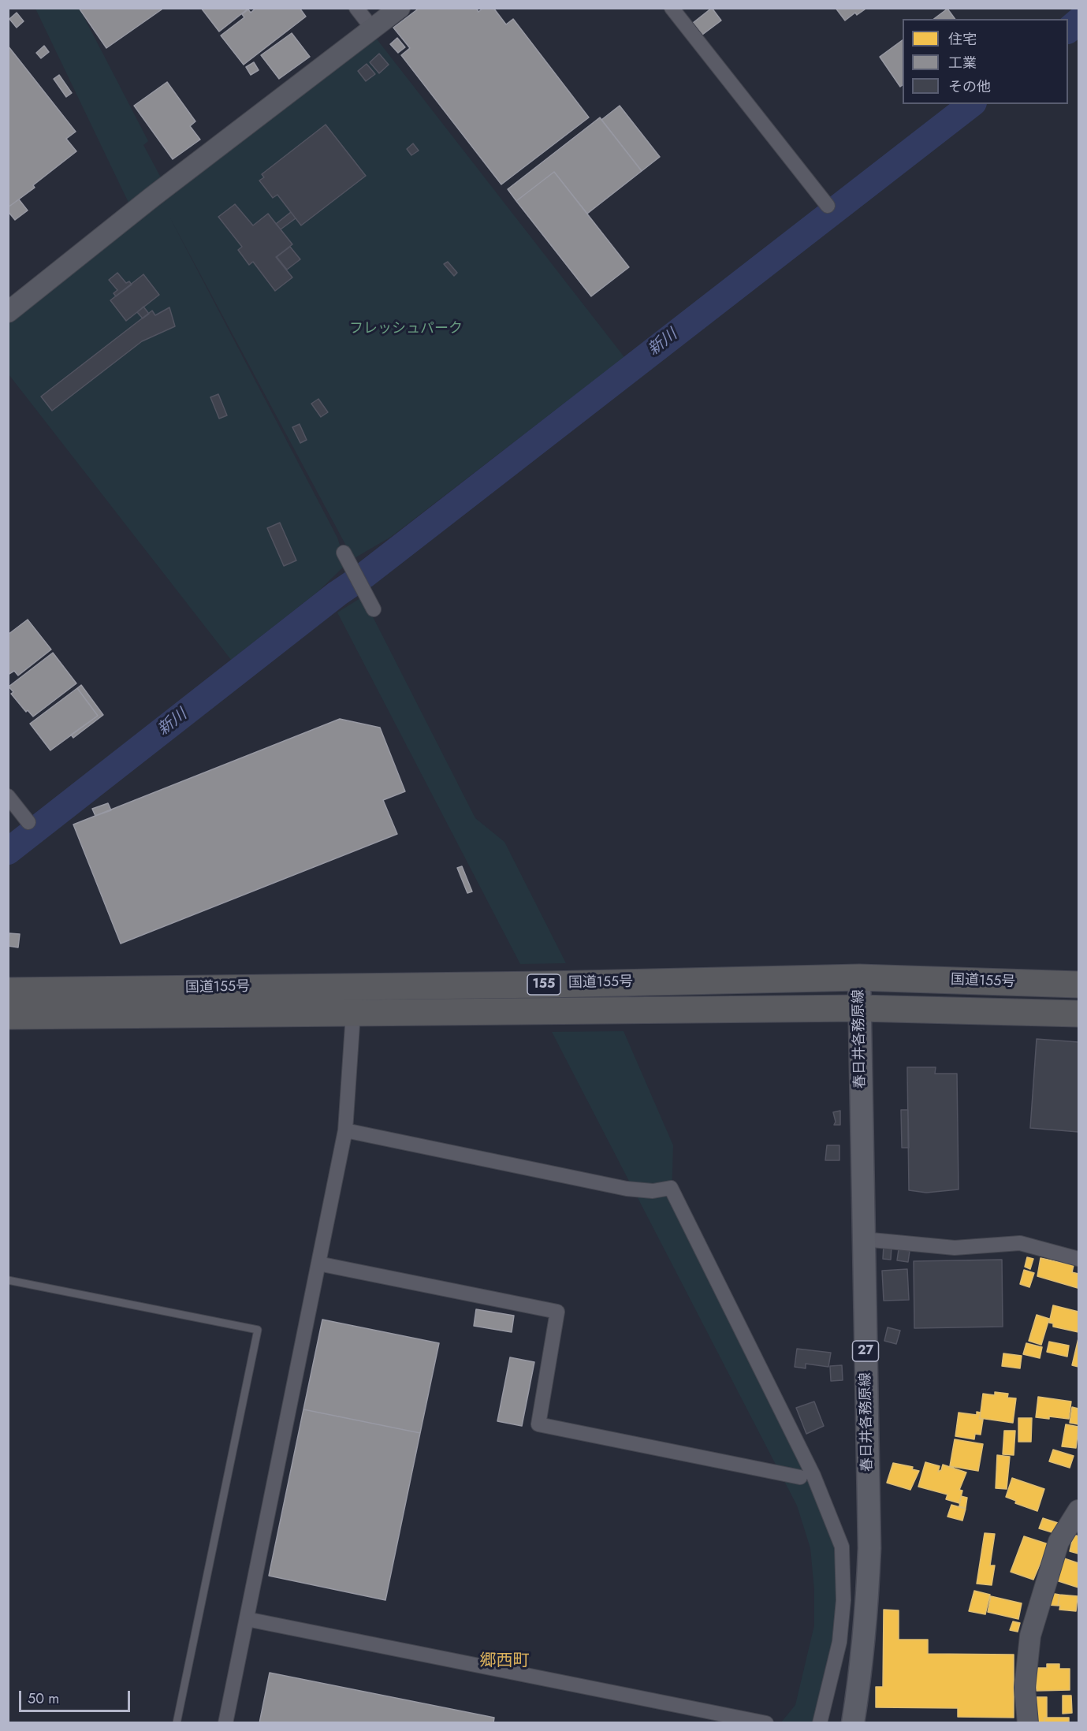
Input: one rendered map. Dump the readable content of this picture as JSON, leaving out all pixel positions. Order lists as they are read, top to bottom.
{
  "streets": {
    "highway": ["国道155号", "155"],
    "main road": ["春日井各務原線", "27"]
  },
  "crossings": [
    ["国道155号", "春日井各務原線"]
  ],
  "districts": ["郷西町"],
  "water": ["新川"],
  "parks": ["フレッシュパーク"],
  "legend": ["住宅", "工業", "その他"],
  "scale_bar": "50 m"
}
